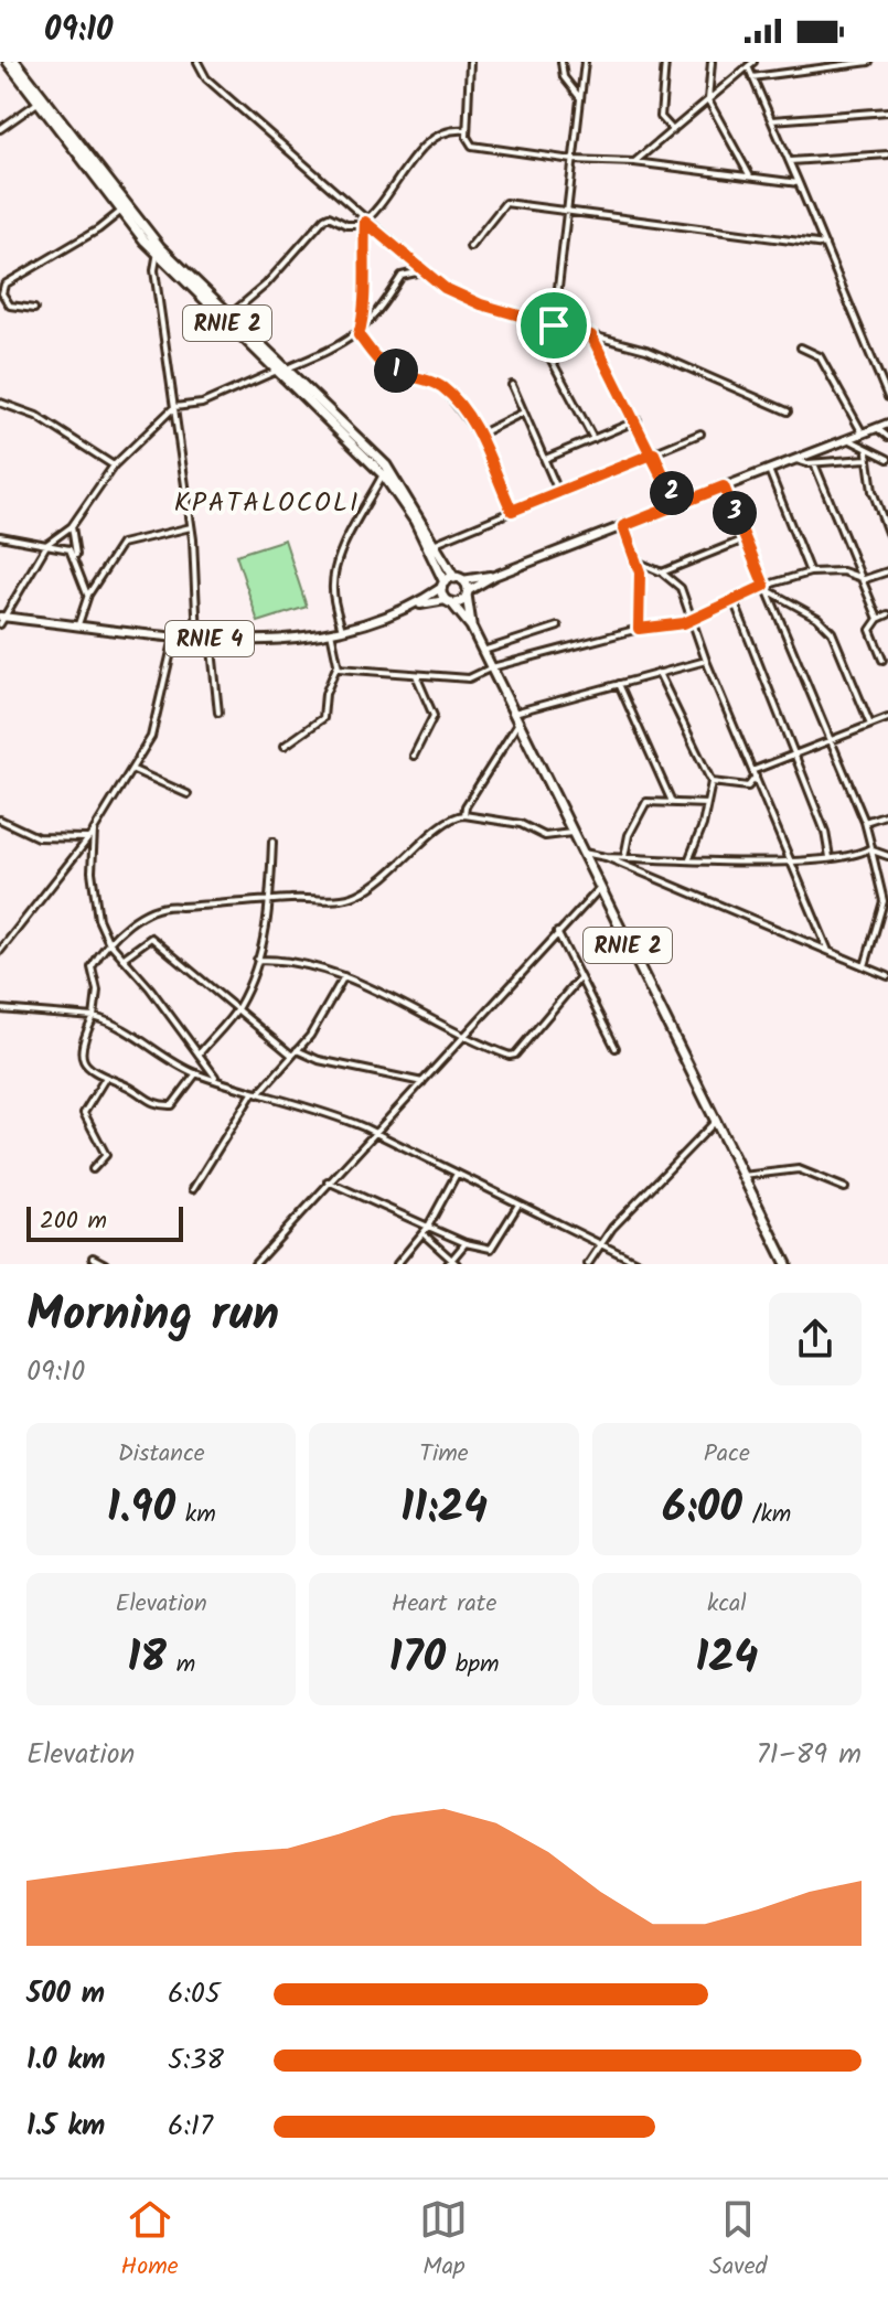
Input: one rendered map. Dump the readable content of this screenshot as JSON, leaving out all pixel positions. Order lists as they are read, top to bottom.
{
  "streets": {
    "highway": ["RNIE 2"],
    "main road": ["RNIE 4"]
  },
  "crossings": [
    ["RNIE 2", "RNIE 4"]
  ],
  "districts": ["KPATALOCOLI"],
  "scale_bar": "200 m",
  "page": {
    "status": "09:10",
    "pins": ["1", "2", "3"],
    "scale": "200 m",
    "heading": ["Morning run", "09:10"],
    "stats": [
      ["Distance", "1.90 km"],
      ["Time", "11:24"],
      ["Pace", "6:00 /km"],
      ["Elevation", "18 m"],
      ["Heart rate", "170 bpm"],
      ["kcal", "124"]
    ],
    "chart": ["Elevation", "71–89 m"],
    "list": [
      {
        "name": "500 m",
        "note": "6:05"
      },
      {
        "name": "1.0 km",
        "note": "5:38"
      },
      {
        "name": "1.5 km",
        "note": "6:17"
      }
    ],
    "tabs": ["Home", "Map", "Saved"]
  }
}
